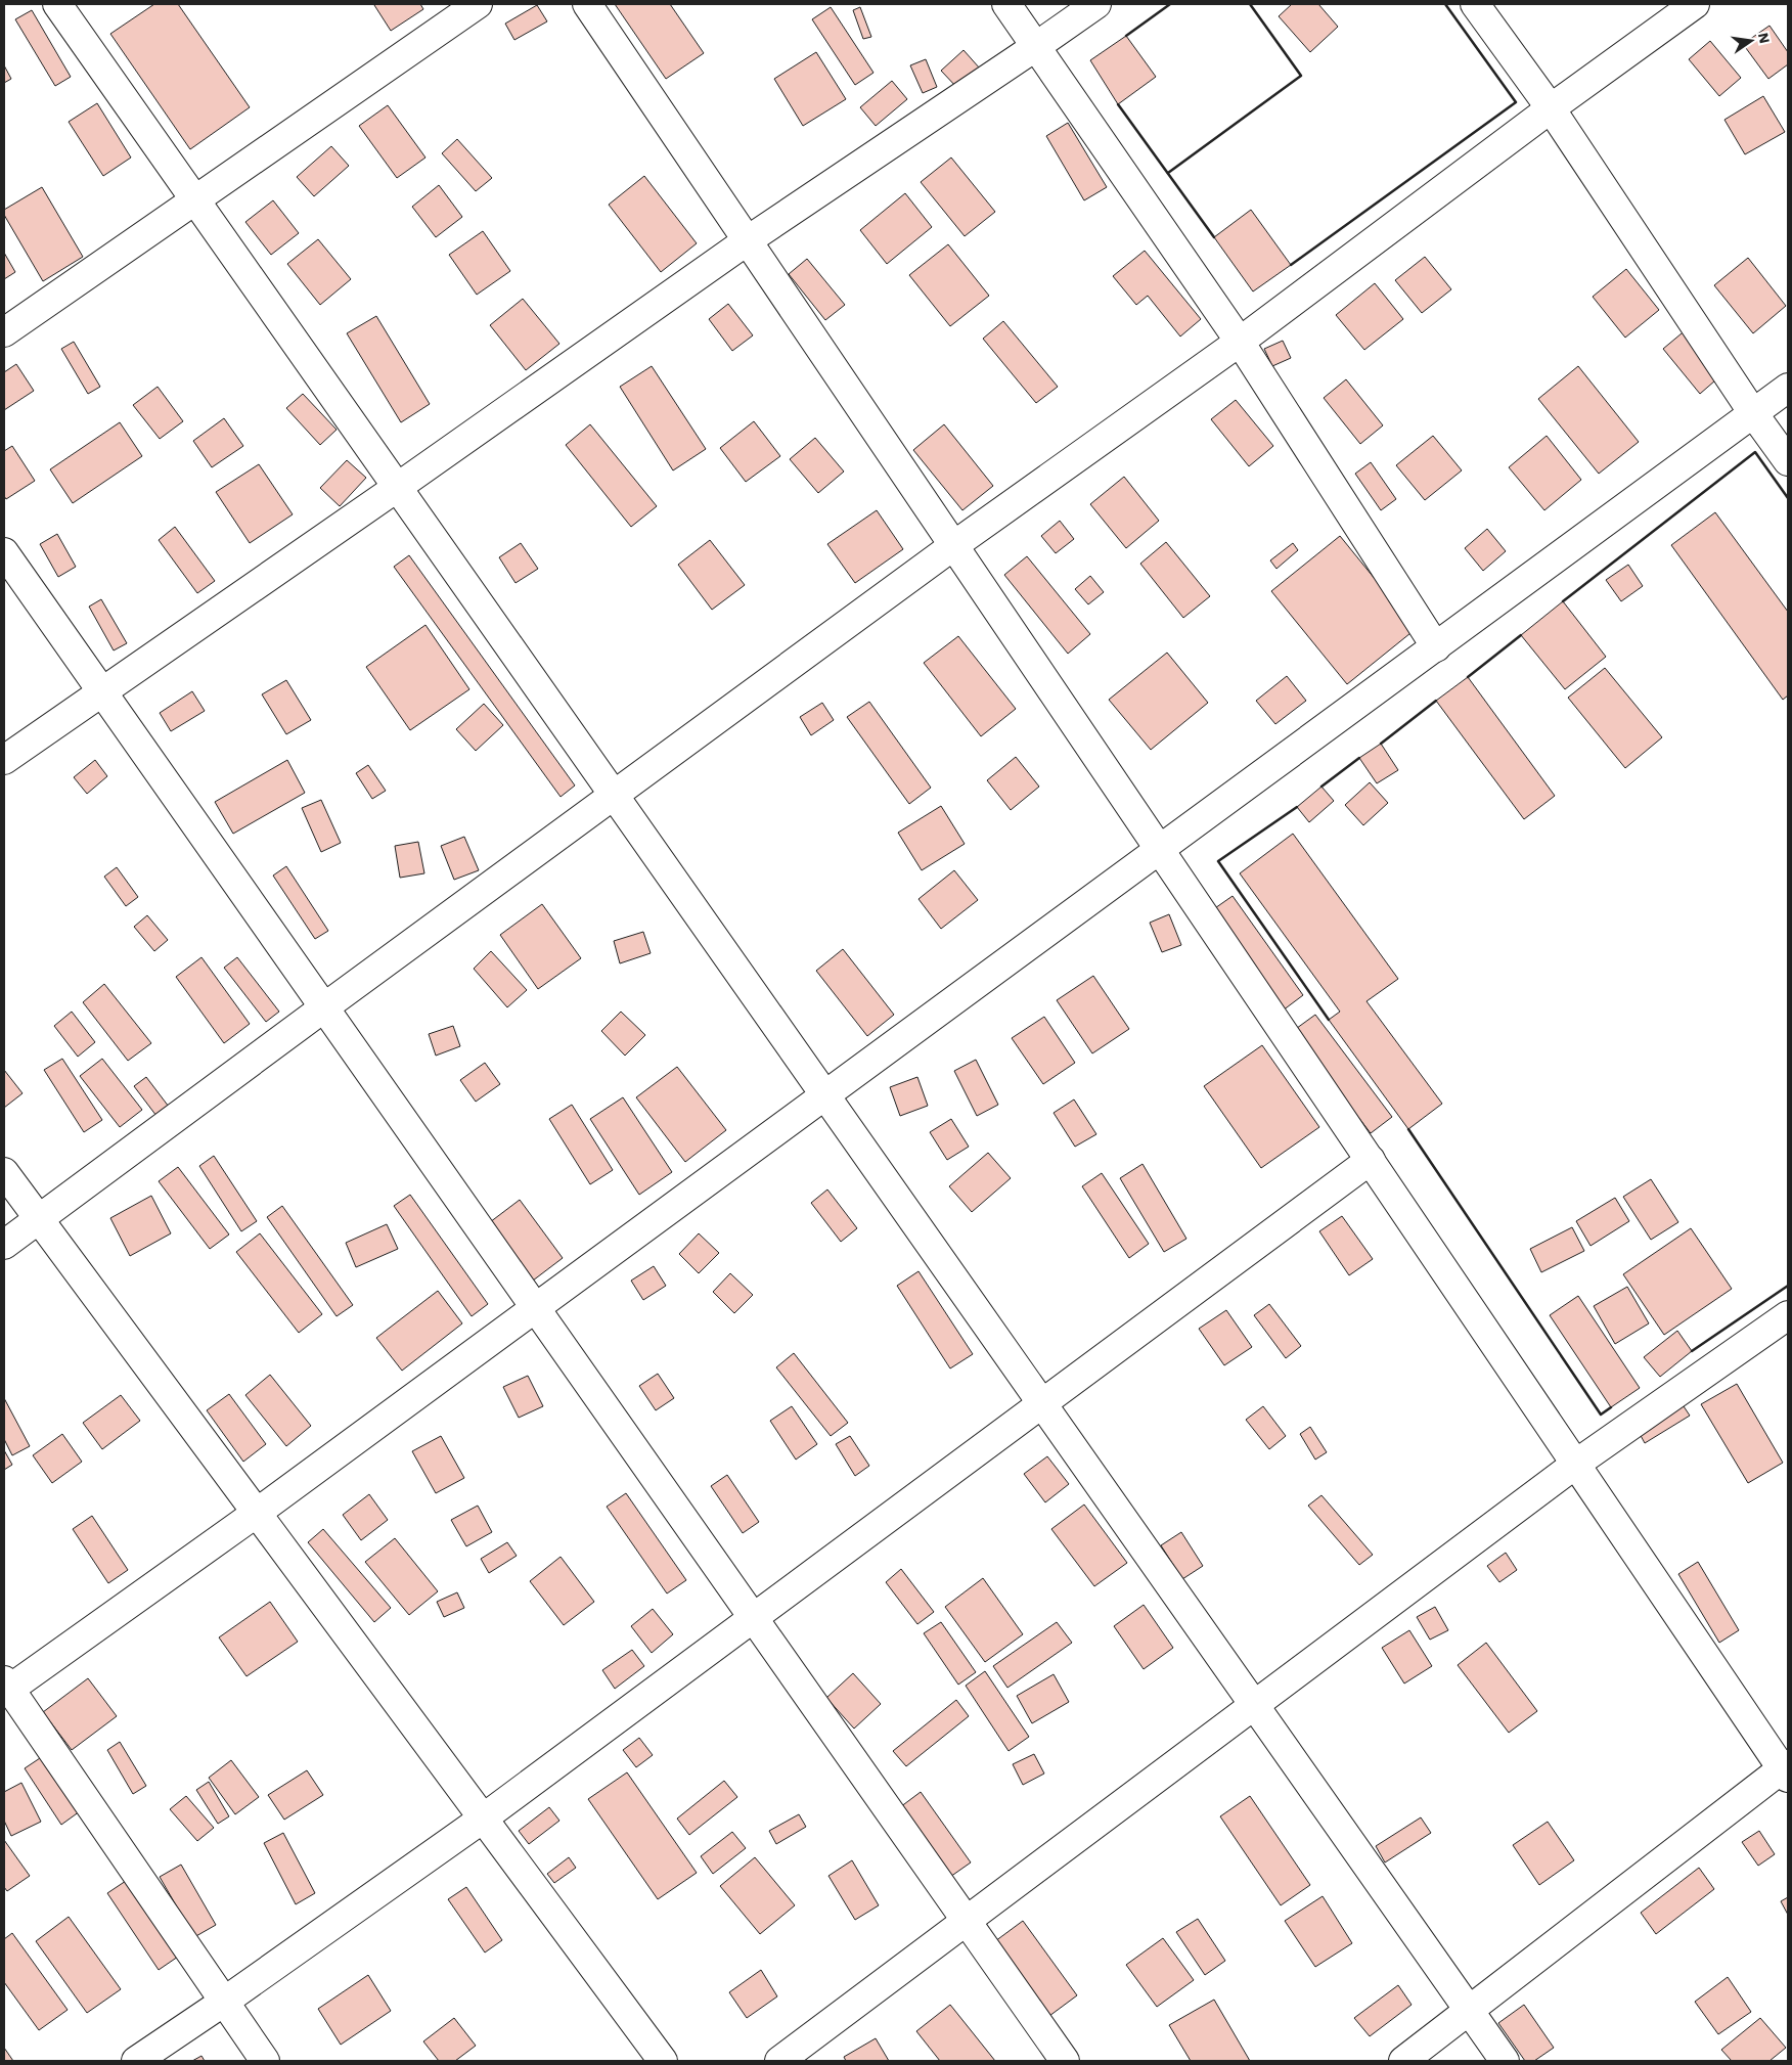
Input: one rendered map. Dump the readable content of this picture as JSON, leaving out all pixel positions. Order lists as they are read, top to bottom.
{
  "north": "right"
}
